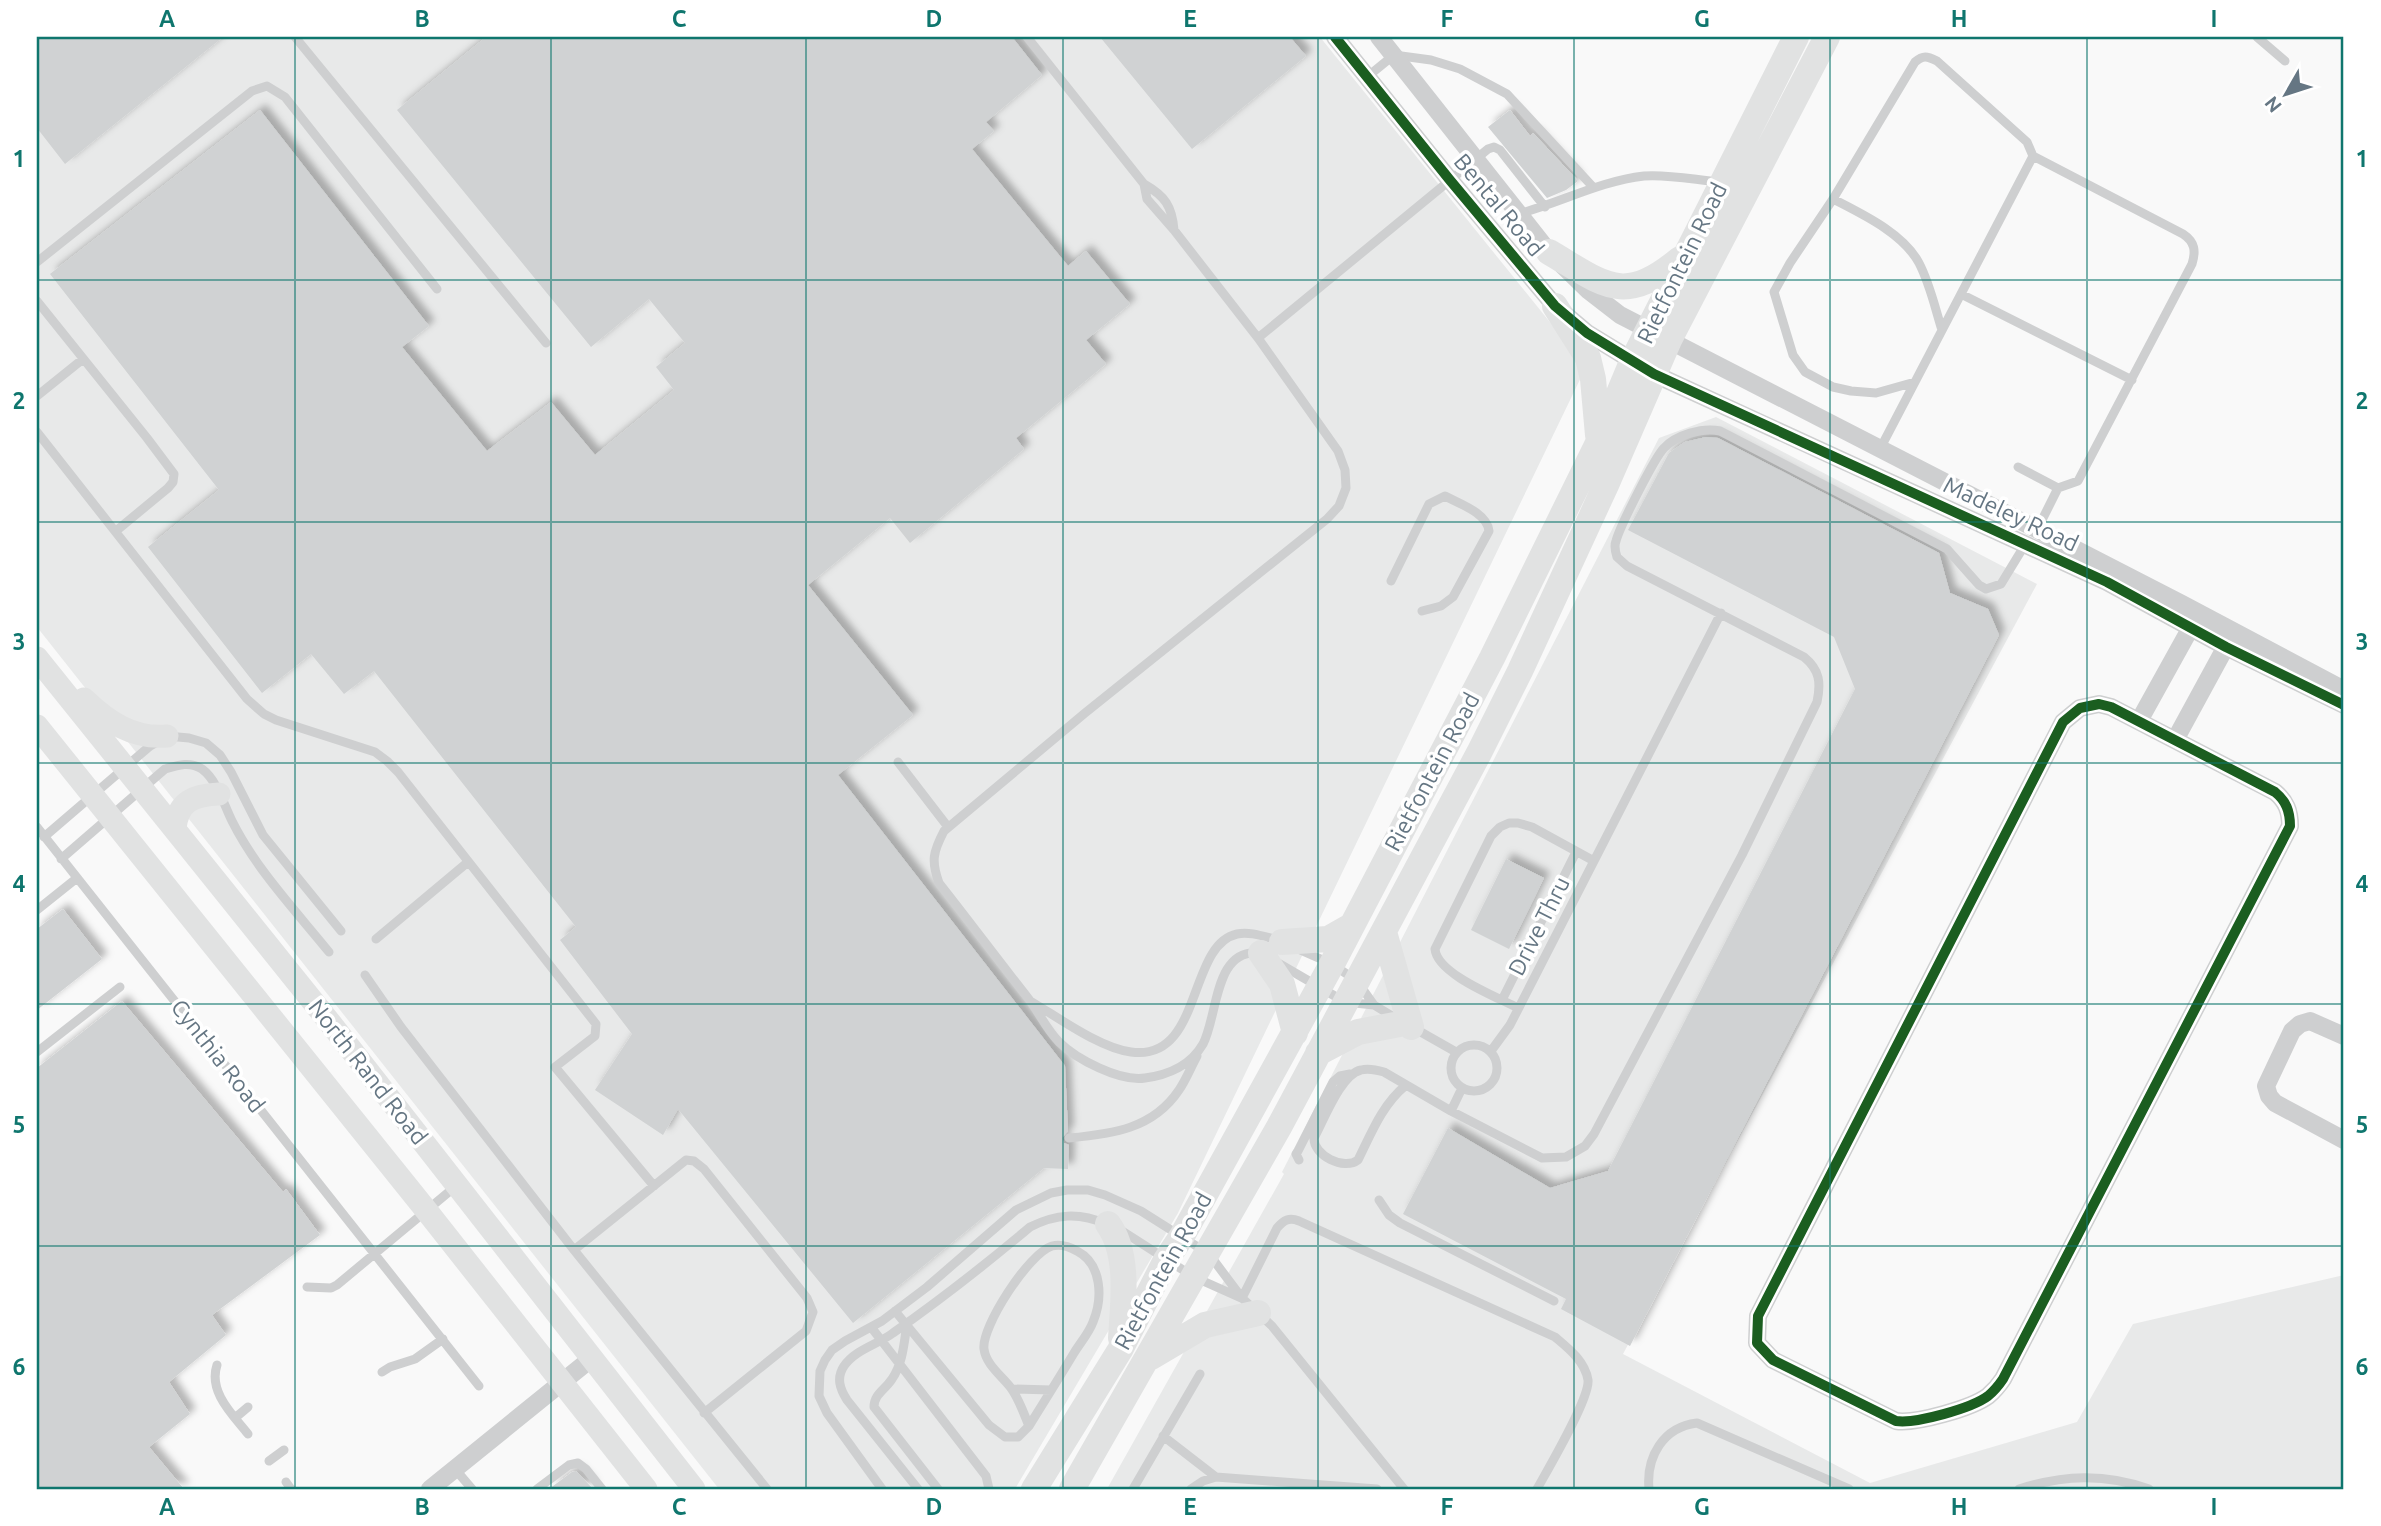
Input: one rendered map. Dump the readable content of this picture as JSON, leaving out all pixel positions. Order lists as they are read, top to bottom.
{
  "streets": {
    "main road": ["Rietfontein Road", "North Rand Road"],
    "street": ["Bental Road", "Madeley Road"],
    "lane": ["Drive Thru", "Cynthia Road"]
  },
  "crossings": [
    ["Bental Road", "Rietfontein Road"],
    ["Bental Road", "Madeley Road"],
    ["Rietfontein Road", "Madeley Road"]
  ],
  "north": "bottom left",
  "grid": {
    "columns": [
      "A",
      "B",
      "C",
      "D",
      "E",
      "F",
      "G",
      "H",
      "I"
    ],
    "rows": [
      "1",
      "2",
      "3",
      "4",
      "5",
      "6"
    ]
  }
}
